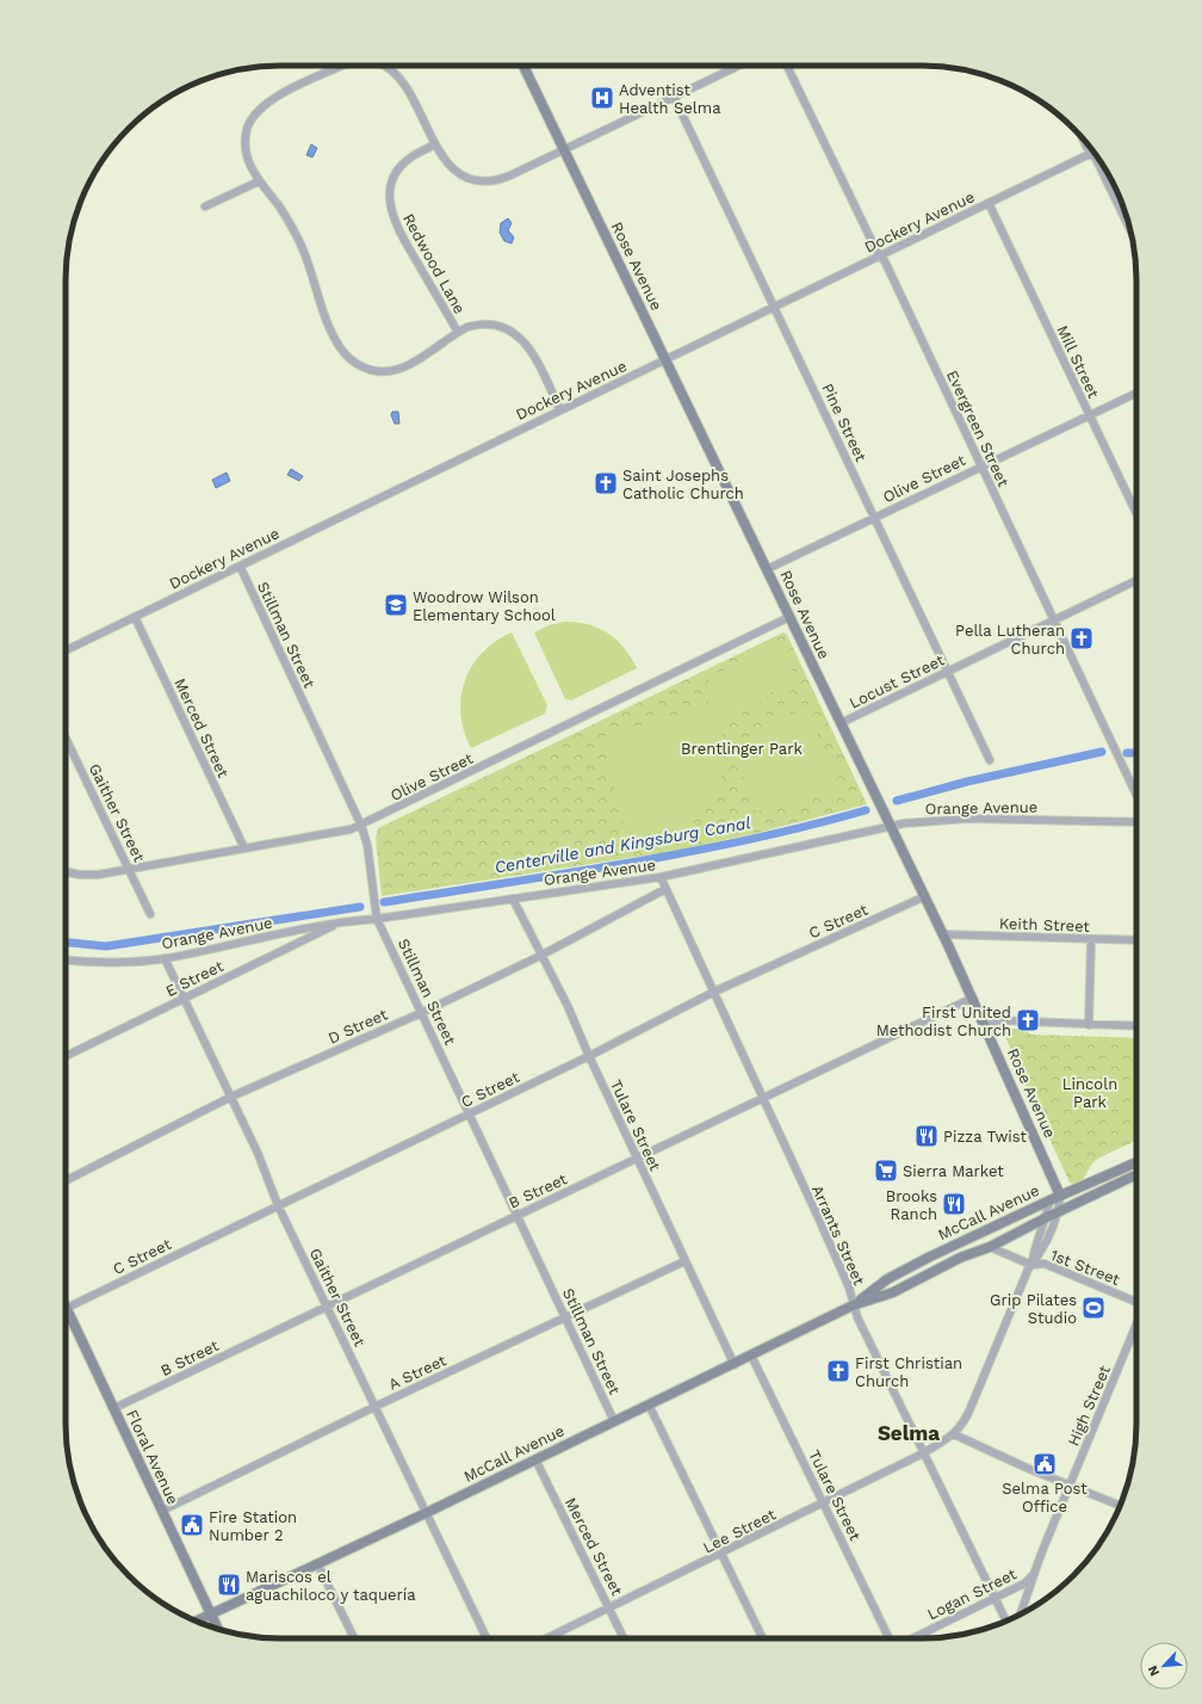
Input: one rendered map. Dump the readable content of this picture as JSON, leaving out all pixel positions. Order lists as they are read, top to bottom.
{
  "streets": {
    "street": [
      "Dockery Avenue",
      "Redwood Lane",
      "Rose Avenue",
      "Mill Street",
      "Pine Street",
      "Evergreen Street",
      "Olive Street",
      "Stillman Street",
      "Locust Street",
      "Merced Street",
      "Orange Avenue",
      "Gaither Street",
      "C Street",
      "Keith Street",
      "E Street",
      "D Street",
      "Tulare Street",
      "B Street",
      "McCall Avenue",
      "Arrants Street",
      "1st Street",
      "A Street",
      "High Street",
      "Floral Avenue",
      "Lee Street",
      "Logan Street"
    ]
  },
  "crossings": [
    ["Dockery Avenue", "Rose Avenue"],
    ["Dockery Avenue", "Mill Street"],
    ["Dockery Avenue", "Pine Street"],
    ["Dockery Avenue", "Evergreen Street"],
    ["Dockery Avenue", "Stillman Street"],
    ["Dockery Avenue", "Merced Street"],
    ["Rose Avenue", "Olive Street"],
    ["Rose Avenue", "Locust Street"],
    ["Rose Avenue", "Orange Avenue"],
    ["Rose Avenue", "C Street"],
    ["Rose Avenue", "Keith Street"],
    ["Rose Avenue", "B Street"],
    ["Rose Avenue", "McCall Avenue"],
    ["Mill Street", "Olive Street"],
    ["Pine Street", "Olive Street"],
    ["Pine Street", "Locust Street"],
    ["Evergreen Street", "Olive Street"],
    ["Evergreen Street", "Locust Street"],
    ["Olive Street", "Stillman Street"],
    ["Olive Street", "Merced Street"],
    ["Olive Street", "Gaither Street"],
    ["Stillman Street", "Orange Avenue"],
    ["Stillman Street", "C Street"],
    ["Stillman Street", "D Street"],
    ["Stillman Street", "B Street"],
    ["Stillman Street", "McCall Avenue"],
    ["Stillman Street", "A Street"],
    ["Merced Street", "McCall Avenue"],
    ["Merced Street", "Lee Street"],
    ["Orange Avenue", "Gaither Street"],
    ["Orange Avenue", "E Street"],
    ["Orange Avenue", "Tulare Street"],
    ["Orange Avenue", "Arrants Street"],
    ["Gaither Street", "C Street"],
    ["Gaither Street", "E Street"],
    ["Gaither Street", "D Street"],
    ["Gaither Street", "B Street"],
    ["Gaither Street", "McCall Avenue"],
    ["Gaither Street", "A Street"],
    ["C Street", "Tulare Street"],
    ["C Street", "Arrants Street"],
    ["C Street", "Floral Avenue"],
    ["D Street", "Tulare Street"],
    ["D Street", "Arrants Street"],
    ["Tulare Street", "B Street"],
    ["Tulare Street", "McCall Avenue"],
    ["Tulare Street", "A Street"],
    ["Tulare Street", "Lee Street"],
    ["B Street", "Arrants Street"],
    ["B Street", "Floral Avenue"],
    ["McCall Avenue", "Arrants Street"],
    ["McCall Avenue", "1st Street"],
    ["McCall Avenue", "Floral Avenue"],
    ["Arrants Street", "Lee Street"],
    ["Arrants Street", "Logan Street"],
    ["A Street", "Floral Avenue"],
    ["High Street", "Logan Street"]
  ],
  "districts": ["Selma"],
  "water": ["Centerville and Kingsburg Canal"],
  "parks": ["Brentlinger Park", "Lincoln Park"],
  "places": {
    "hospital": ["Adventist Health Selma"],
    "church": [
      "Saint Josephs Catholic Church",
      "Pella Lutheran Church",
      "First United Methodist Church",
      "First Christian Church"
    ],
    "school or university": ["Woodrow Wilson Elementary School"],
    "restaurant": ["Pizza Twist", "Brooks Ranch", "Mariscos el aguachiloco y taquería"],
    "supermarket": ["Sierra Market"],
    "sports": ["Grip Pilates Studio"],
    "public building": ["Selma Post Office", "Fire Station Number 2"]
  },
  "north": "bottom left"
}
